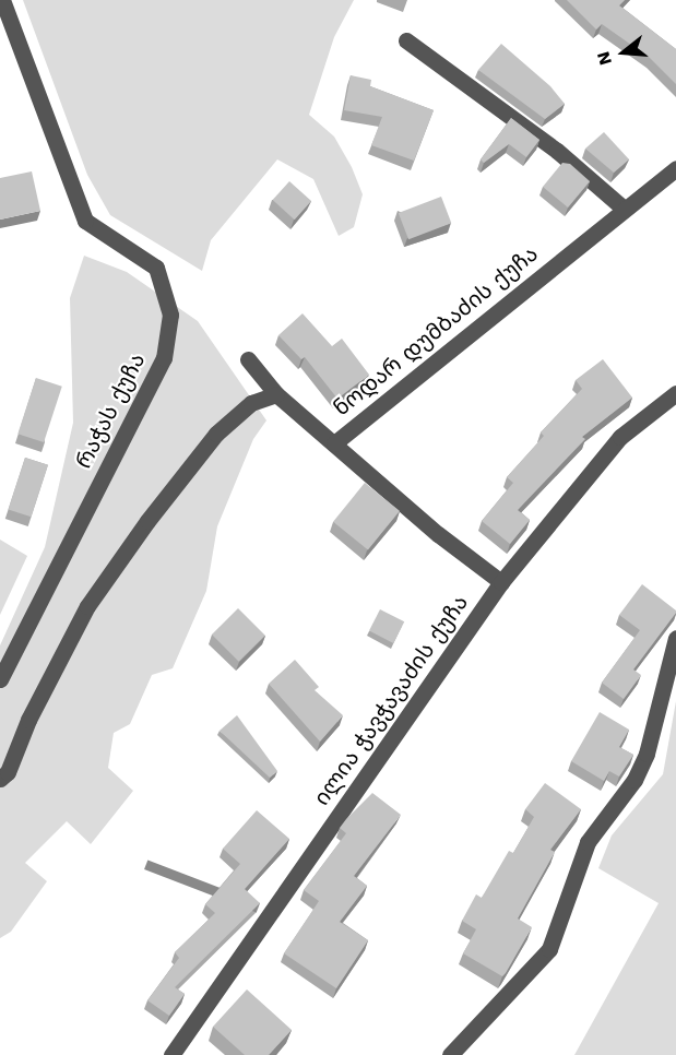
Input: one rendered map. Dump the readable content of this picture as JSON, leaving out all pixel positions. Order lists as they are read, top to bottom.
{
  "streets": {
    "street": ["ნოდარ დუმბაძის ქუჩა", "რაჭას ქუჩა", "ილია ჭავჭავაძის ქუჩა"]
  },
  "crossings": [
    ["ნოდარ დუმბაძის ქუჩა", "ილია ჭავჭავაძის ქუჩა"]
  ],
  "north": "left"
}
